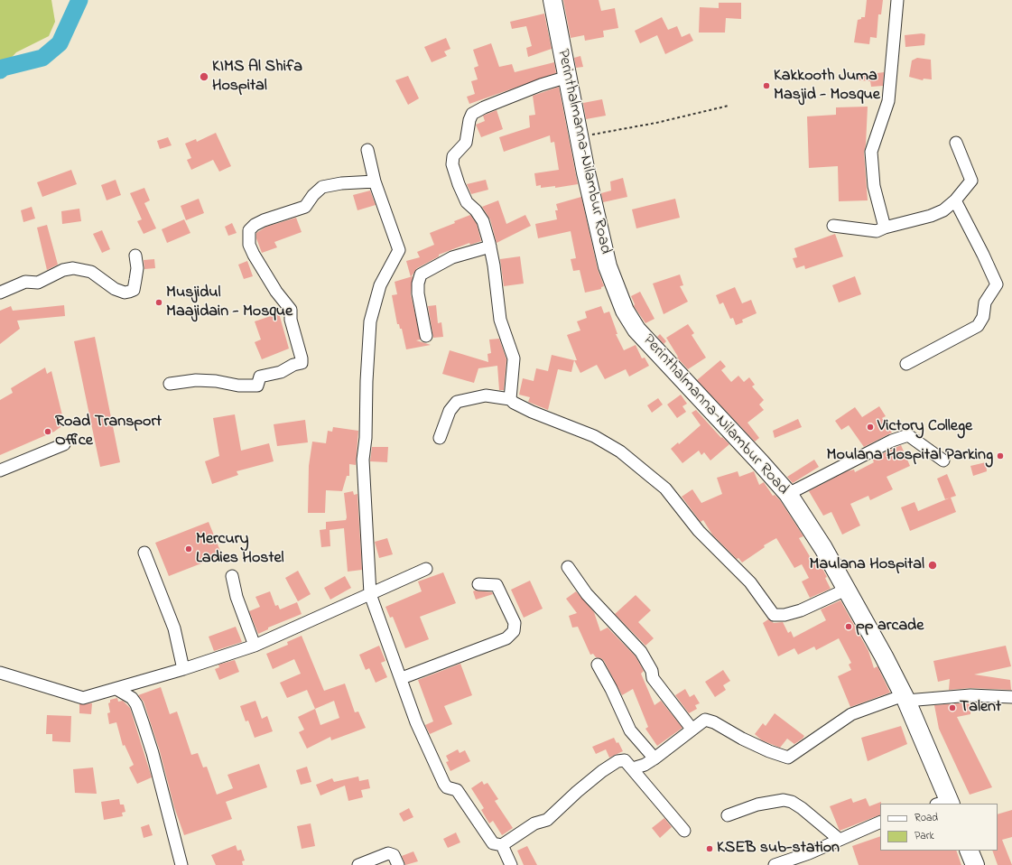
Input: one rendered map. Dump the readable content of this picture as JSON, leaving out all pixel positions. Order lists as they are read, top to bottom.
{
  "streets": {
    "main road": ["Perinthalmanna-Nilambur Road"]
  },
  "places": [
    "KIMS Al Shifa Hospital",
    "Kakkooth Juma Masjid - Mosque",
    "Musjidul Maajidain - Mosque",
    "Victory College",
    "Road Transport Office",
    "Moulana Hospital Parking",
    "Mercury Ladies Hostel",
    "Maulana Hospital",
    "pp arcade",
    "Talent",
    "KSEB sub-station"
  ],
  "legend": ["Road", "Park"]
}
